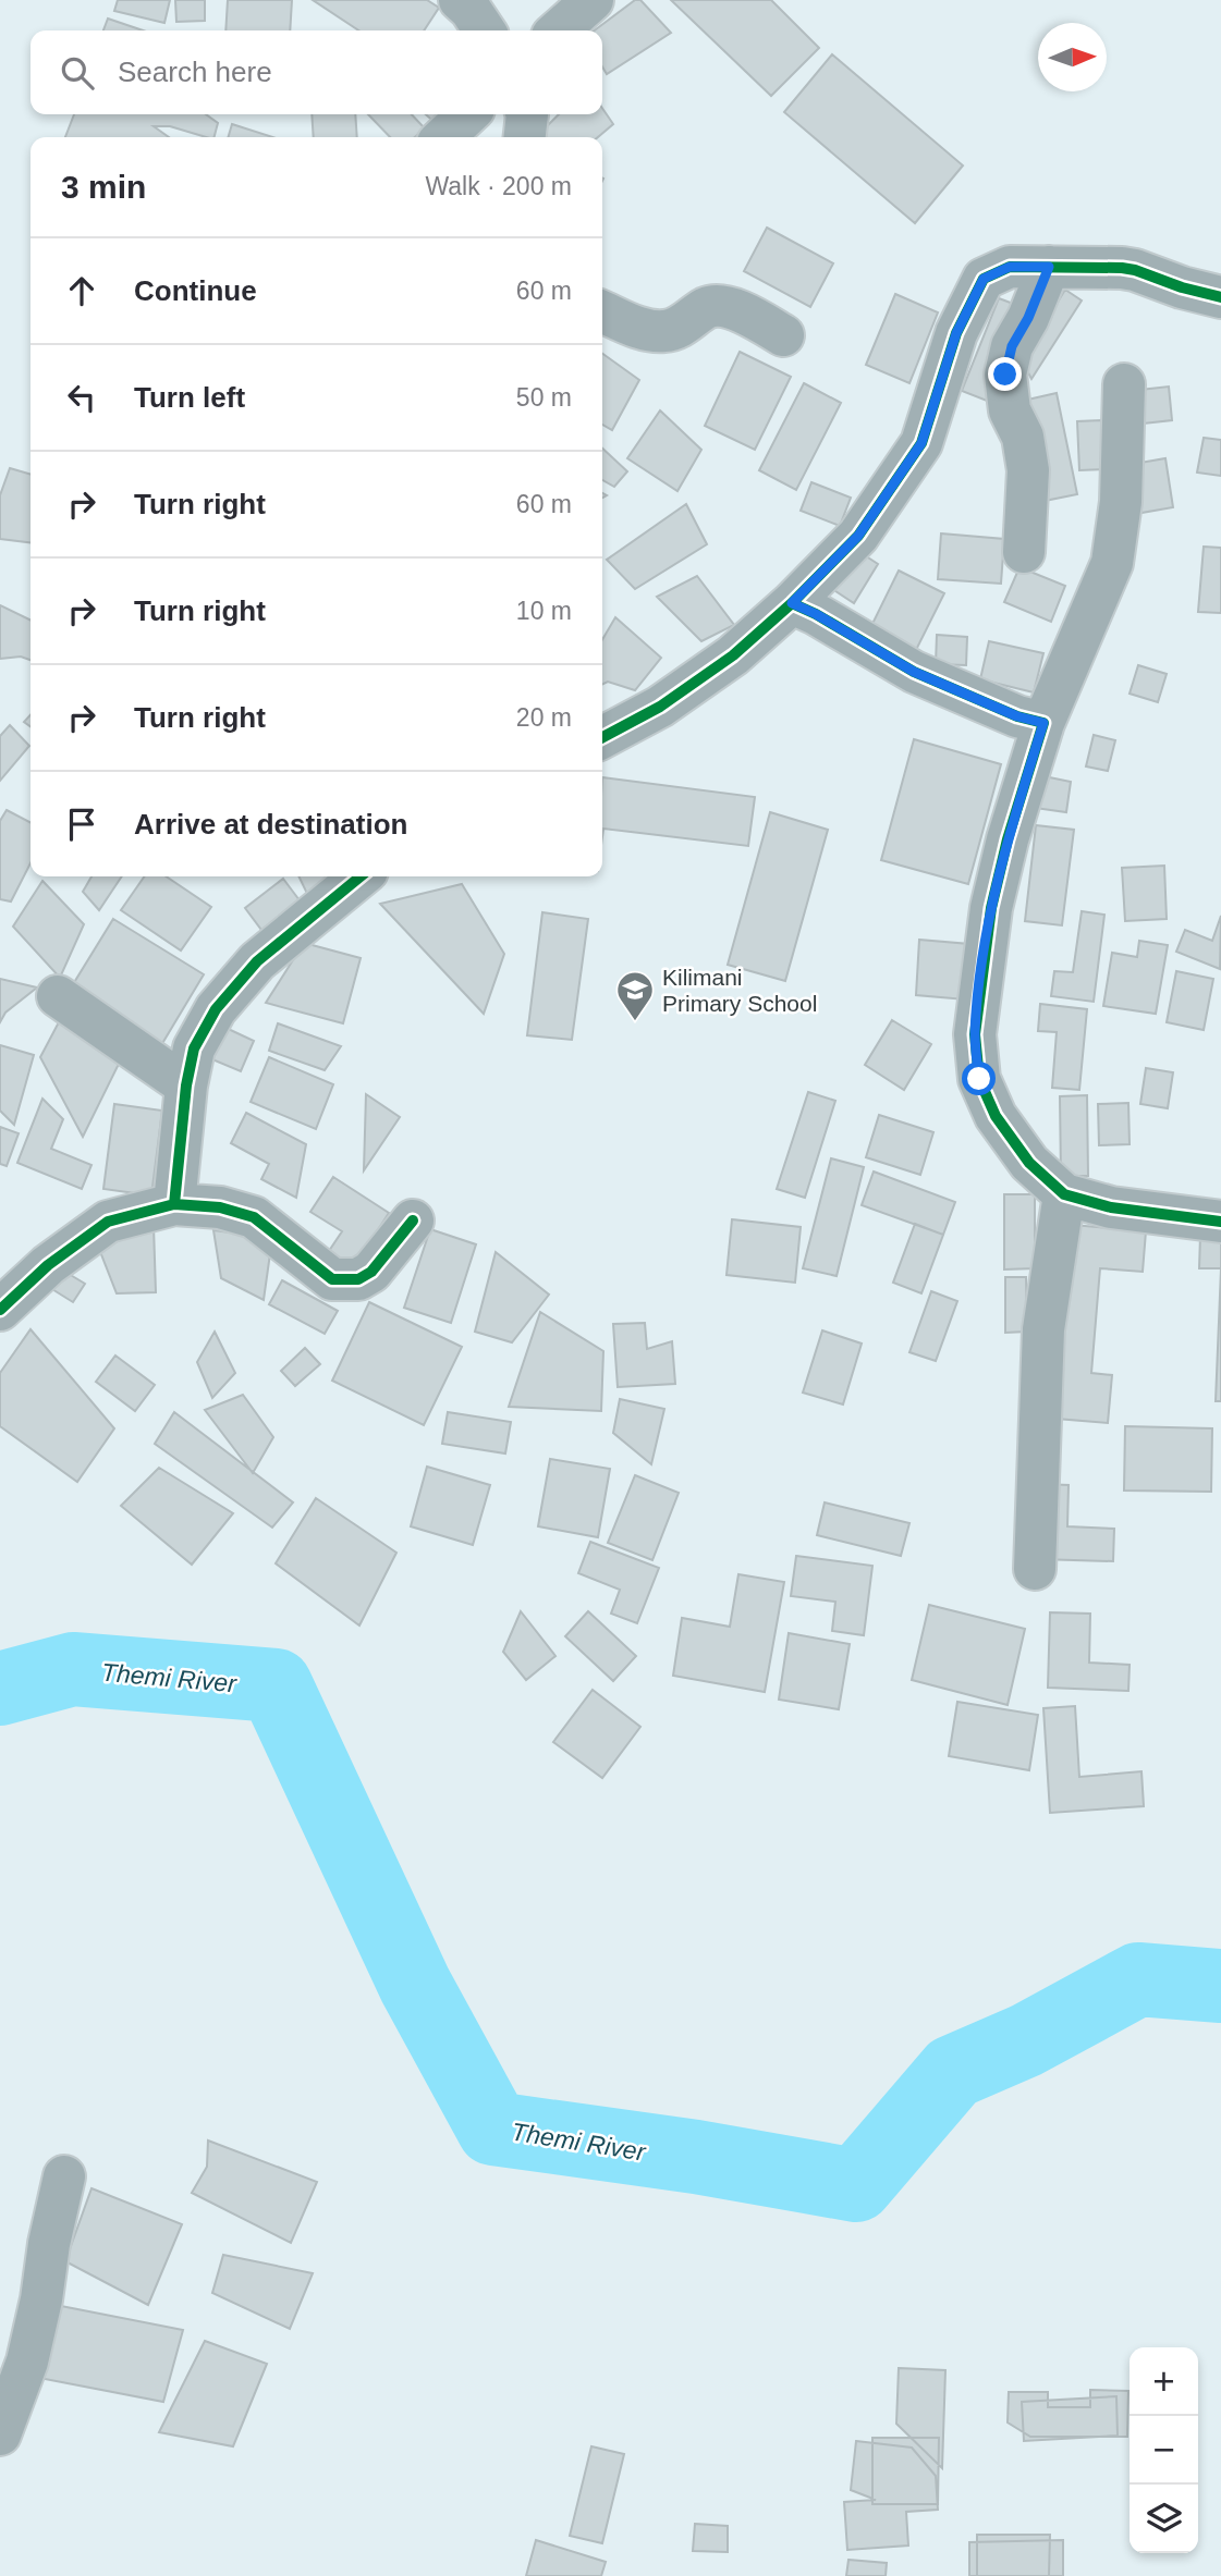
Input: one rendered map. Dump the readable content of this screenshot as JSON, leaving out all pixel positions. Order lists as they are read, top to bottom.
{
  "water": ["Themi River"],
  "places": {
    "school or university": ["Kilimani Primary School"]
  },
  "north": "right",
  "page": {
    "search": "Search here",
    "heading": ["3 min", "Walk · 200 m"],
    "list": [
      ["Continue", "60 m"],
      ["Turn left", "50 m"],
      ["Turn right", "60 m"],
      ["Turn right", "10 m"],
      ["Turn right", "20 m"],
      "Arrive at destination"
    ],
    "map_buttons": ["+", "−"]
  }
}
